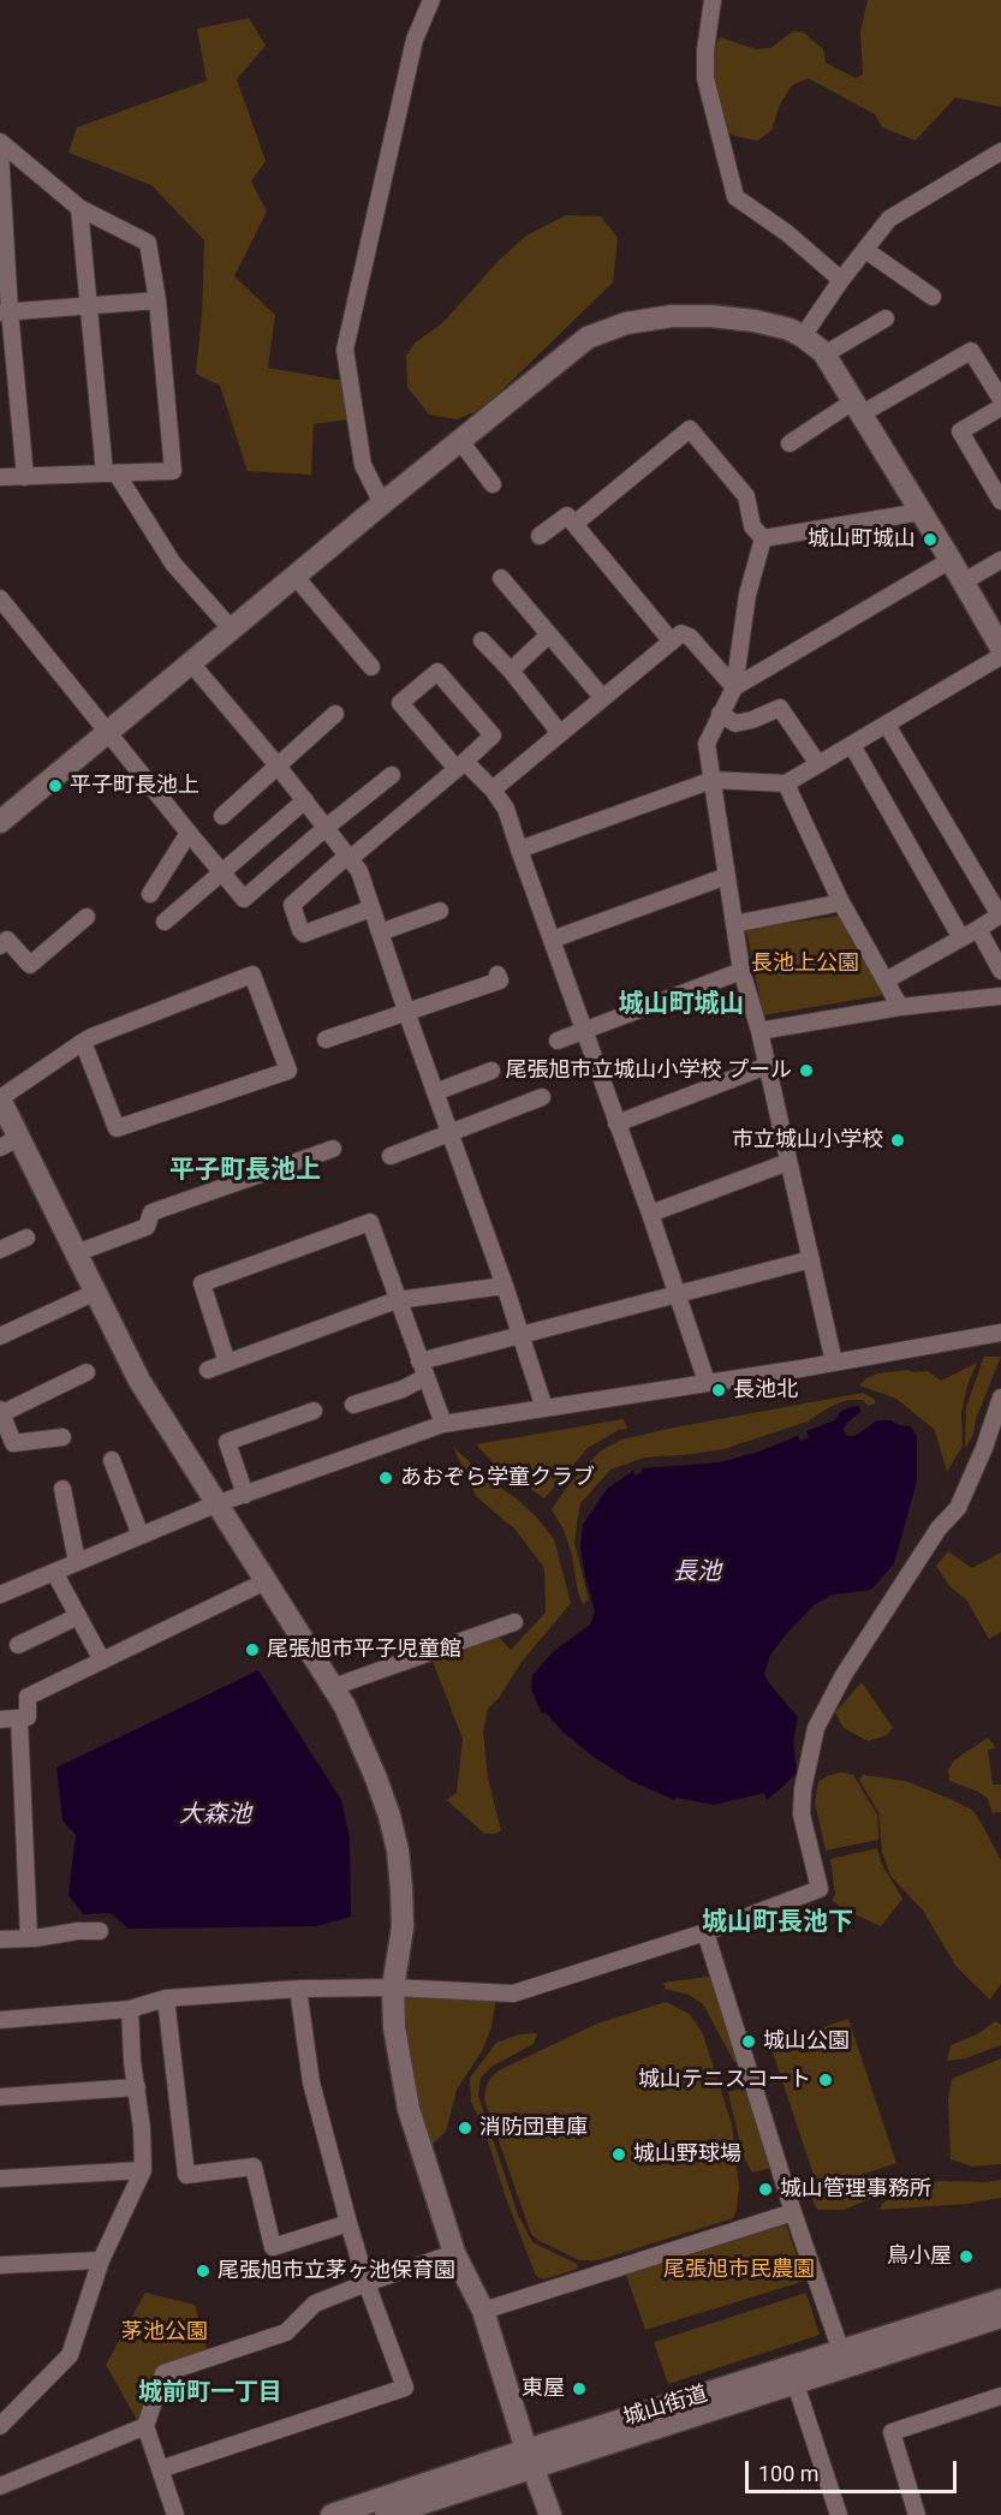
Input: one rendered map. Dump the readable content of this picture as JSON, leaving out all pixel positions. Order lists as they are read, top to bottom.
{
  "streets": {
    "street": ["城山街道"]
  },
  "districts": [
    "城山町城山",
    "平子町長池上",
    "城山町長池下",
    "城前町一丁目"
  ],
  "water": ["長池", "大森池"],
  "parks": ["長池上公園", "尾張旭市民農園", "茅池公園"],
  "places": [
    "城山町城山",
    "平子町長池上",
    "尾張旭市立城山小学校 プール",
    "市立城山小学校",
    "長池北",
    "あおぞら学童クラブ",
    "尾張旭市平子児童館",
    "城山公園",
    "城山テニスコート",
    "消防団車庫",
    "城山野球場",
    "城山管理事務所",
    "鳥小屋",
    "尾張旭市立茅ヶ池保育園",
    "東屋"
  ],
  "scale_bar": "100 m"
}
